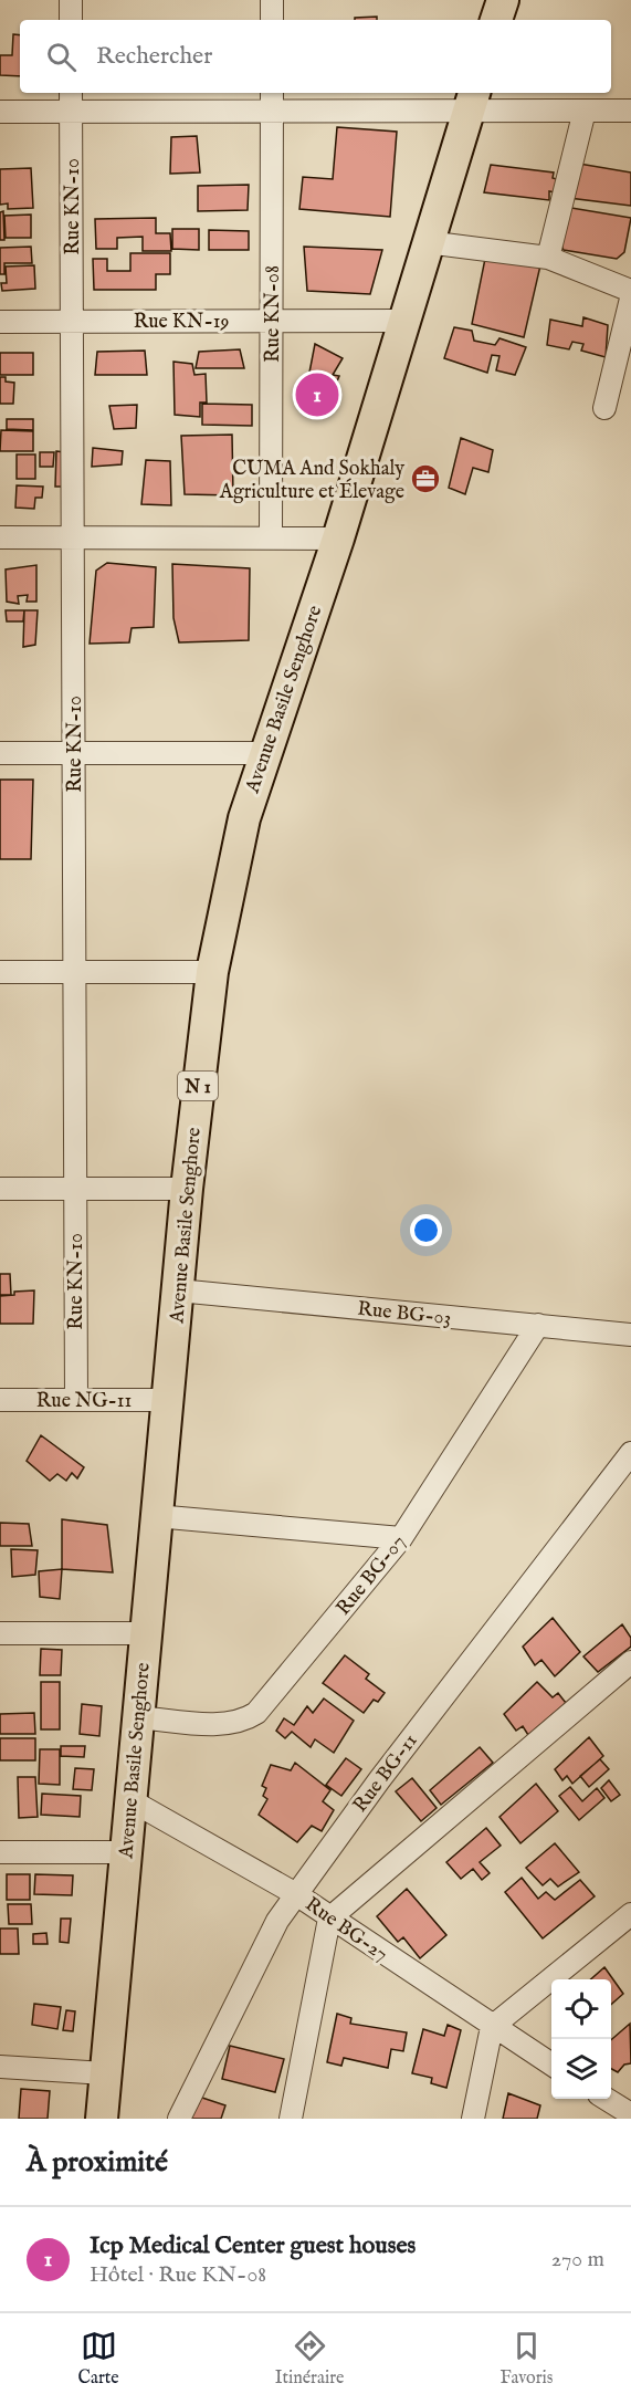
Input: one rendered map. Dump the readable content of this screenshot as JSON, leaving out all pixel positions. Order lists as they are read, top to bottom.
{
  "streets": {
    "highway": ["Avenue Basile Senghore", "N 1"],
    "street": [
      "Rue KN-10",
      "Rue KN-08",
      "Rue KN-19",
      "Rue BG-03",
      "Rue NG-11",
      "Rue BG-07",
      "Rue BG-11",
      "Rue BG-27"
    ]
  },
  "crossings": [
    ["Rue KN-10", "Rue KN-19"],
    ["Rue KN-10", "Rue NG-11"],
    ["Rue KN-08", "Rue KN-19"],
    ["Rue KN-19", "Avenue Basile Senghore"],
    ["Avenue Basile Senghore", "Rue BG-03"],
    ["Avenue Basile Senghore", "Rue NG-11"],
    ["Avenue Basile Senghore", "Rue BG-07"],
    ["Avenue Basile Senghore", "Rue BG-27"],
    ["Rue BG-03", "Rue BG-07"],
    ["Rue BG-11", "Rue BG-27"]
  ],
  "places": {
    "office": ["CUMA And Sokhaly Agriculture et Élevage"]
  },
  "page": {
    "search": "Rechercher",
    "pins": "1",
    "heading": "À proximité",
    "list": [
      {
        "mark": "1",
        "name": "Icp Medical Center guest houses",
        "note": "Hôtel · Rue KN-08",
        "value": "270 m"
      }
    ],
    "nav": ["Carte", "Itinéraire", "Favoris"]
  }
}
